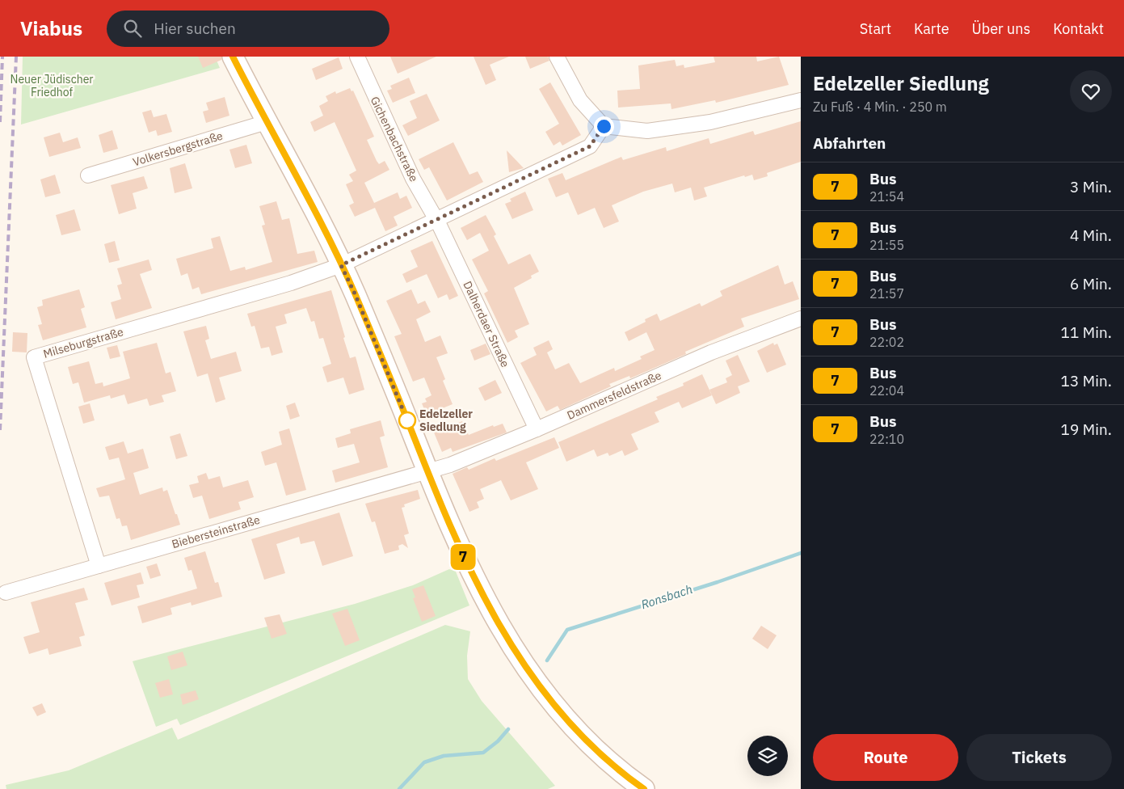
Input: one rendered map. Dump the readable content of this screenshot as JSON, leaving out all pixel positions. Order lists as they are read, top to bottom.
{
  "streets": {
    "street": [
      "Gichenbachstraße",
      "Volkersbergstraße",
      "Dalherdaer Straße",
      "Milseburgstraße",
      "Dammersfeldstraße",
      "Biebersteinstraße"
    ]
  },
  "crossings": [
    ["Gichenbachstraße", "Dalherdaer Straße"],
    ["Dalherdaer Straße", "Dammersfeldstraße"],
    ["Milseburgstraße", "Biebersteinstraße"],
    ["Dammersfeldstraße", "Biebersteinstraße"]
  ],
  "water": ["Ronsbach"],
  "parks": ["Neuer Jüdischer Friedhof"],
  "places": ["Edelzeller Siedlung"],
  "lines": ["bus line 7"],
  "page": {
    "header": "Viabus",
    "search": "Hier suchen",
    "nav": [
      "Start",
      "Karte",
      "Über uns",
      "Kontakt"
    ],
    "on_map": "7",
    "heading": [
      ["Edelzeller Siedlung", "Zu Fuß · 4 Min. · 250 m"],
      "Abfahrten"
    ],
    "list": [
      {
        "mark": "7",
        "name": "Bus",
        "note": "21:54",
        "value": "3 Min."
      },
      {
        "mark": "7",
        "name": "Bus",
        "note": "21:55",
        "value": "4 Min."
      },
      {
        "mark": "7",
        "name": "Bus",
        "note": "21:57",
        "value": "6 Min."
      },
      {
        "mark": "7",
        "name": "Bus",
        "note": "22:02",
        "value": "11 Min."
      },
      {
        "mark": "7",
        "name": "Bus",
        "note": "22:04",
        "value": "13 Min."
      },
      {
        "mark": "7",
        "name": "Bus",
        "note": "22:10",
        "value": "19 Min."
      }
    ],
    "buttons": ["Route", "Tickets"]
  }
}
